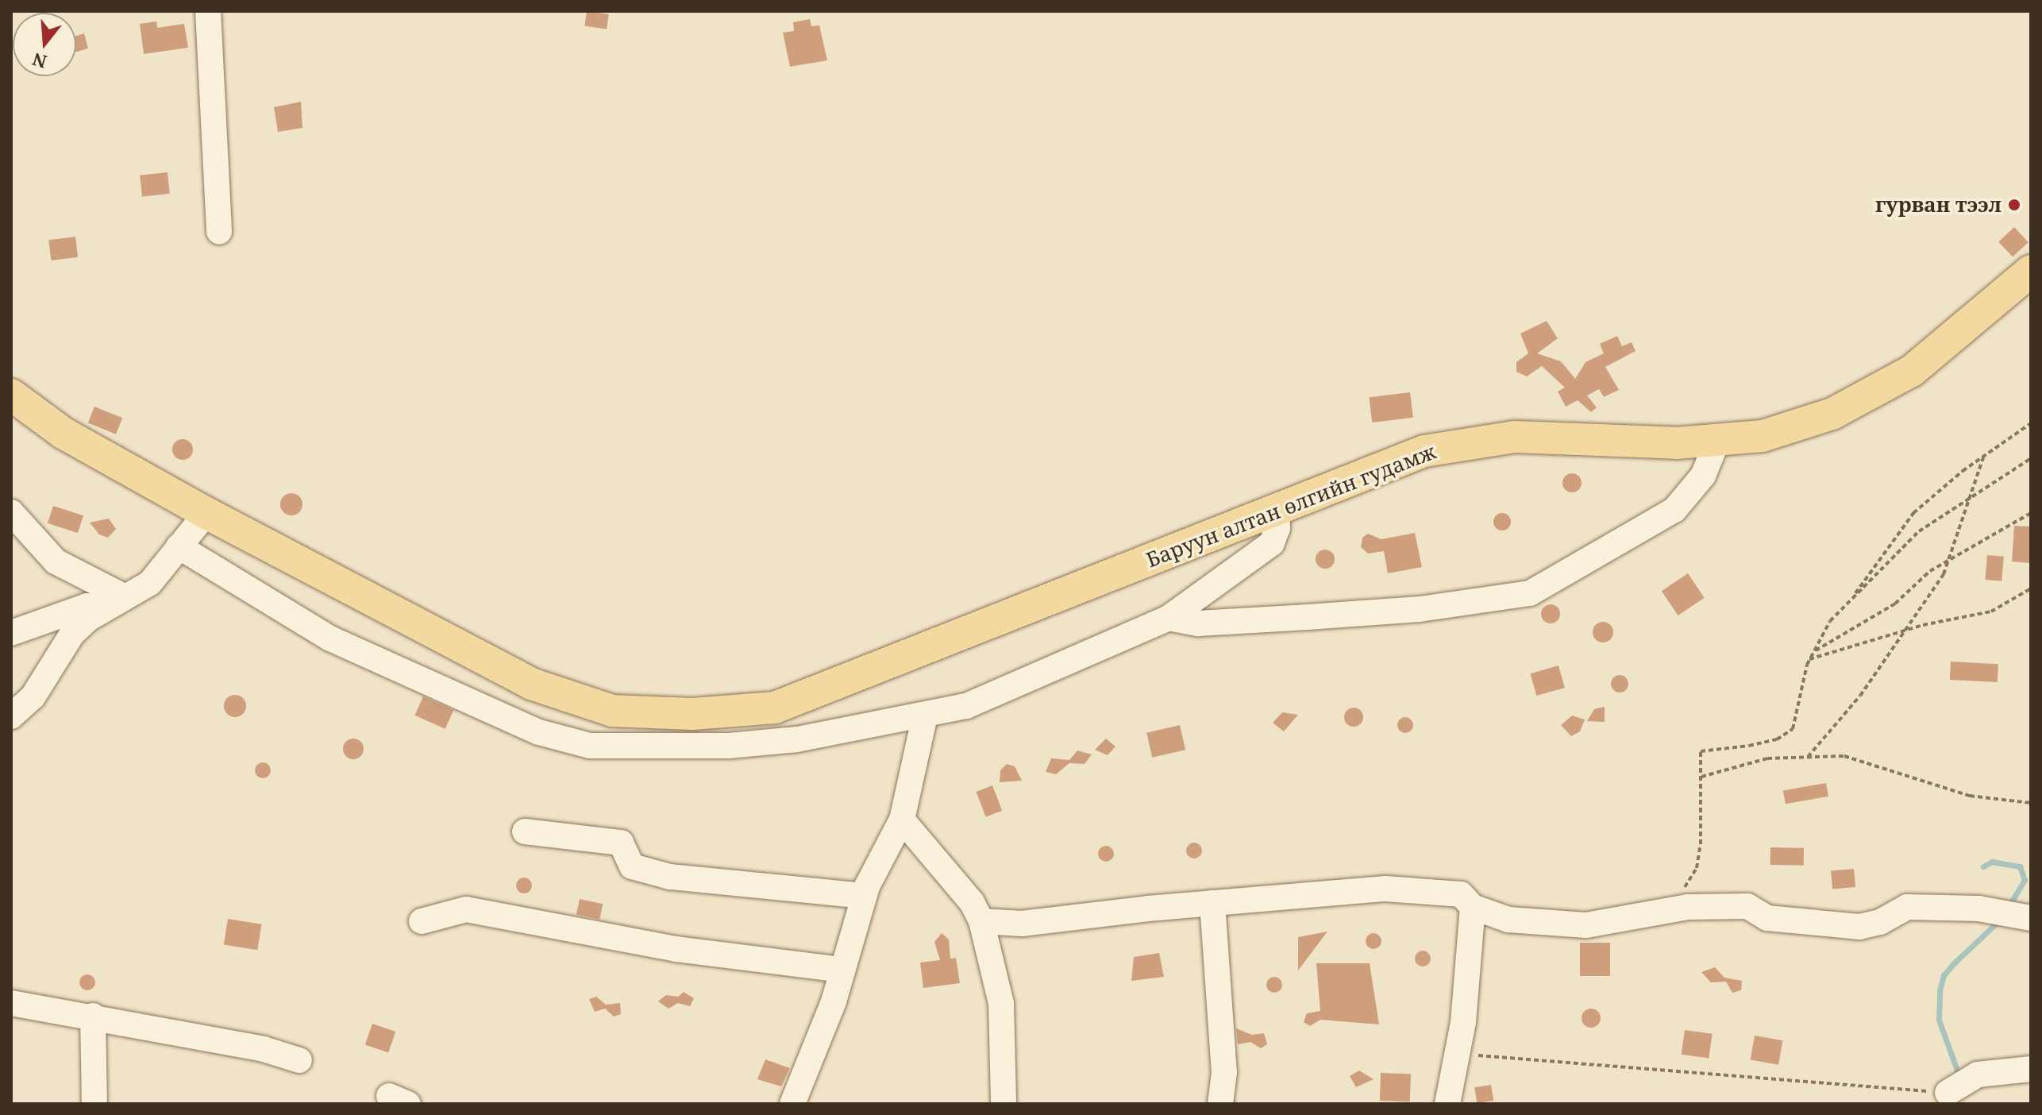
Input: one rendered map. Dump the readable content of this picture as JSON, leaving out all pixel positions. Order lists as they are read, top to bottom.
{
  "streets": {
    "main road": ["Баруун алтан өлгийн гудамж"]
  },
  "places": ["гурван тээл"],
  "north": "bottom"
}
